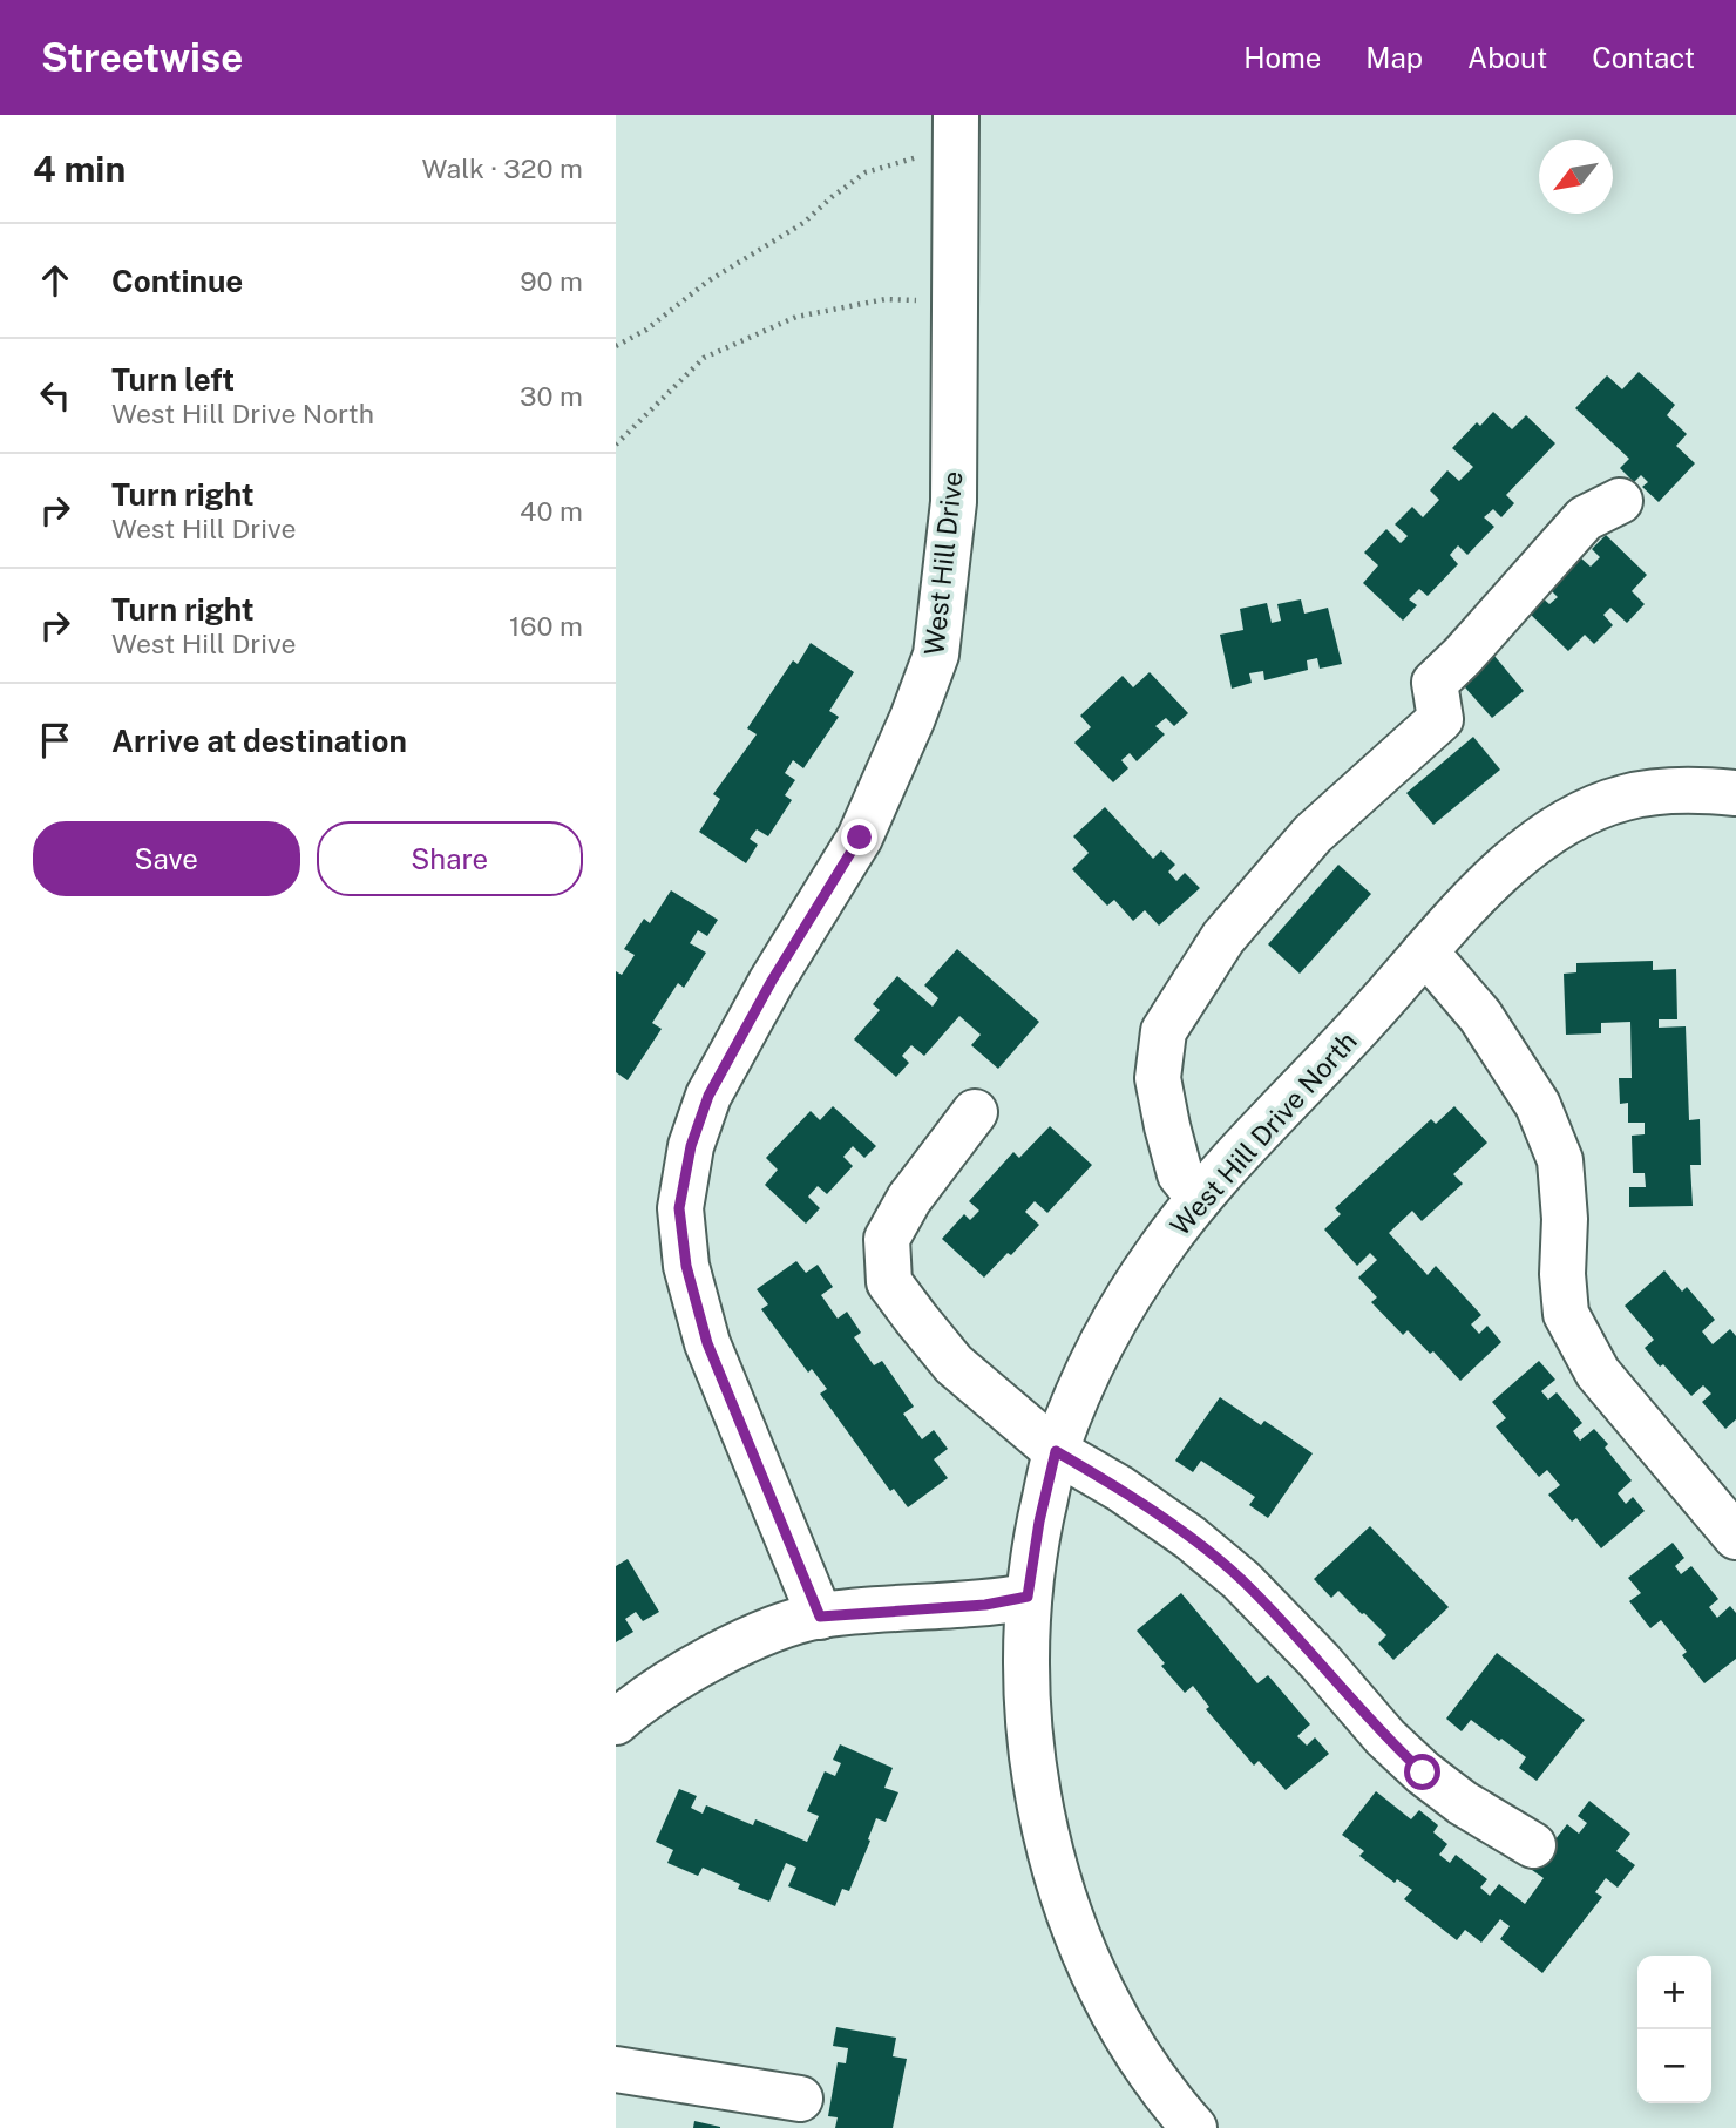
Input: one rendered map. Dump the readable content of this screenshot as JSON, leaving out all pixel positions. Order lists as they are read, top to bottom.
{
  "streets": {
    "street": ["West Hill Drive", "West Hill Drive North"]
  },
  "north": "bottom left",
  "page": {
    "header": "Streetwise",
    "nav": [
      "Home",
      "Map",
      "About",
      "Contact"
    ],
    "heading": ["4 min", "Walk · 320 m"],
    "list": [
      ["Continue", "90 m"],
      ["Turn left", "West Hill Drive North", "30 m"],
      ["Turn right", "West Hill Drive", "40 m"],
      ["Turn right", "West Hill Drive", "160 m"],
      "Arrive at destination"
    ],
    "buttons": ["Save", "Share"],
    "map_buttons": ["+", "−"]
  }
}
